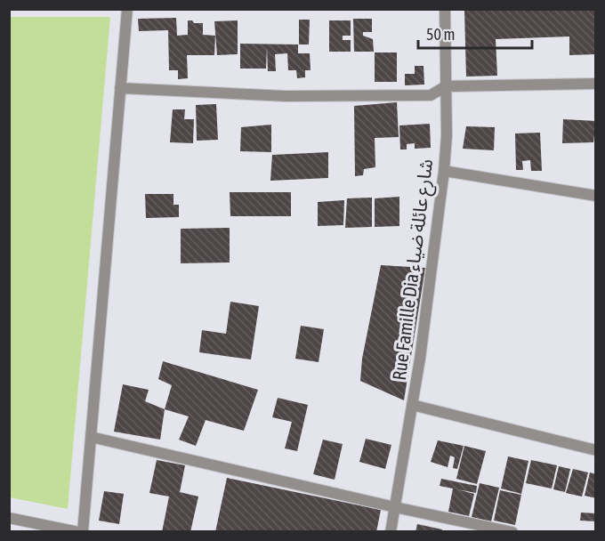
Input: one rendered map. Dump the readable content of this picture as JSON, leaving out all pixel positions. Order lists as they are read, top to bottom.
{
  "streets": {
    "street": ["Rue Famille Dia شارع عائلة ضياء"]
  },
  "scale_bar": "50 m"
}
